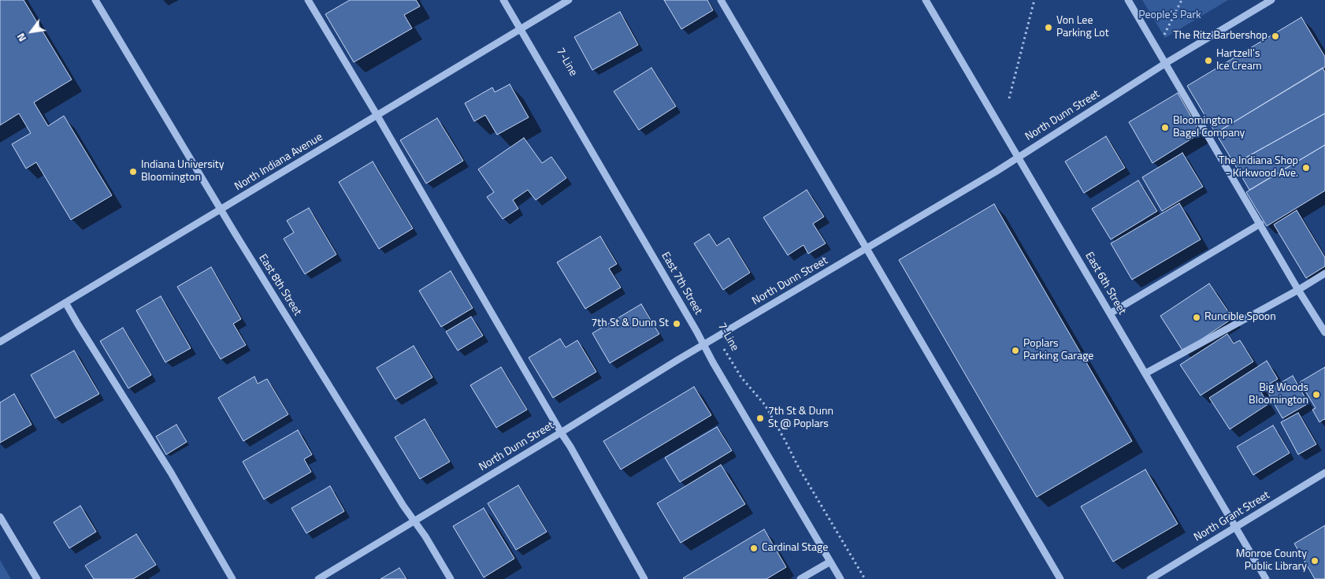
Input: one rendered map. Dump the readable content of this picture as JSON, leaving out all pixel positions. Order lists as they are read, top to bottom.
{
  "streets": {
    "street": [
      "North Dunn Street",
      "North Indiana Avenue",
      "East 7th Street",
      "East 6th Street",
      "East 8th Street",
      "North Grant Street"
    ],
    "path": ["7-Line"]
  },
  "crossings": [
    ["7-Line", "North Dunn Street"],
    ["North Dunn Street", "East 7th Street"],
    ["North Dunn Street", "East 6th Street"],
    ["North Dunn Street", "East 8th Street"],
    ["North Indiana Avenue", "East 7th Street"],
    ["North Indiana Avenue", "East 8th Street"],
    ["East 6th Street", "North Grant Street"]
  ],
  "parks": ["People's Park"],
  "places": [
    "Von Lee Parking Lot",
    "The Ritz Barbershop",
    "Hartzell's Ice Cream",
    "Bloomington Bagel Company",
    "The Indiana Shop - Kirkwood Ave.",
    "Indiana University Bloomington",
    "Runcible Spoon",
    "7th St & Dunn St",
    "Poplars Parking Garage",
    "Big Woods Bloomington",
    "7th St & Dunn St @ Poplars",
    "Cardinal Stage",
    "Monroe County Public Library"
  ],
  "north": "bottom left"
}
